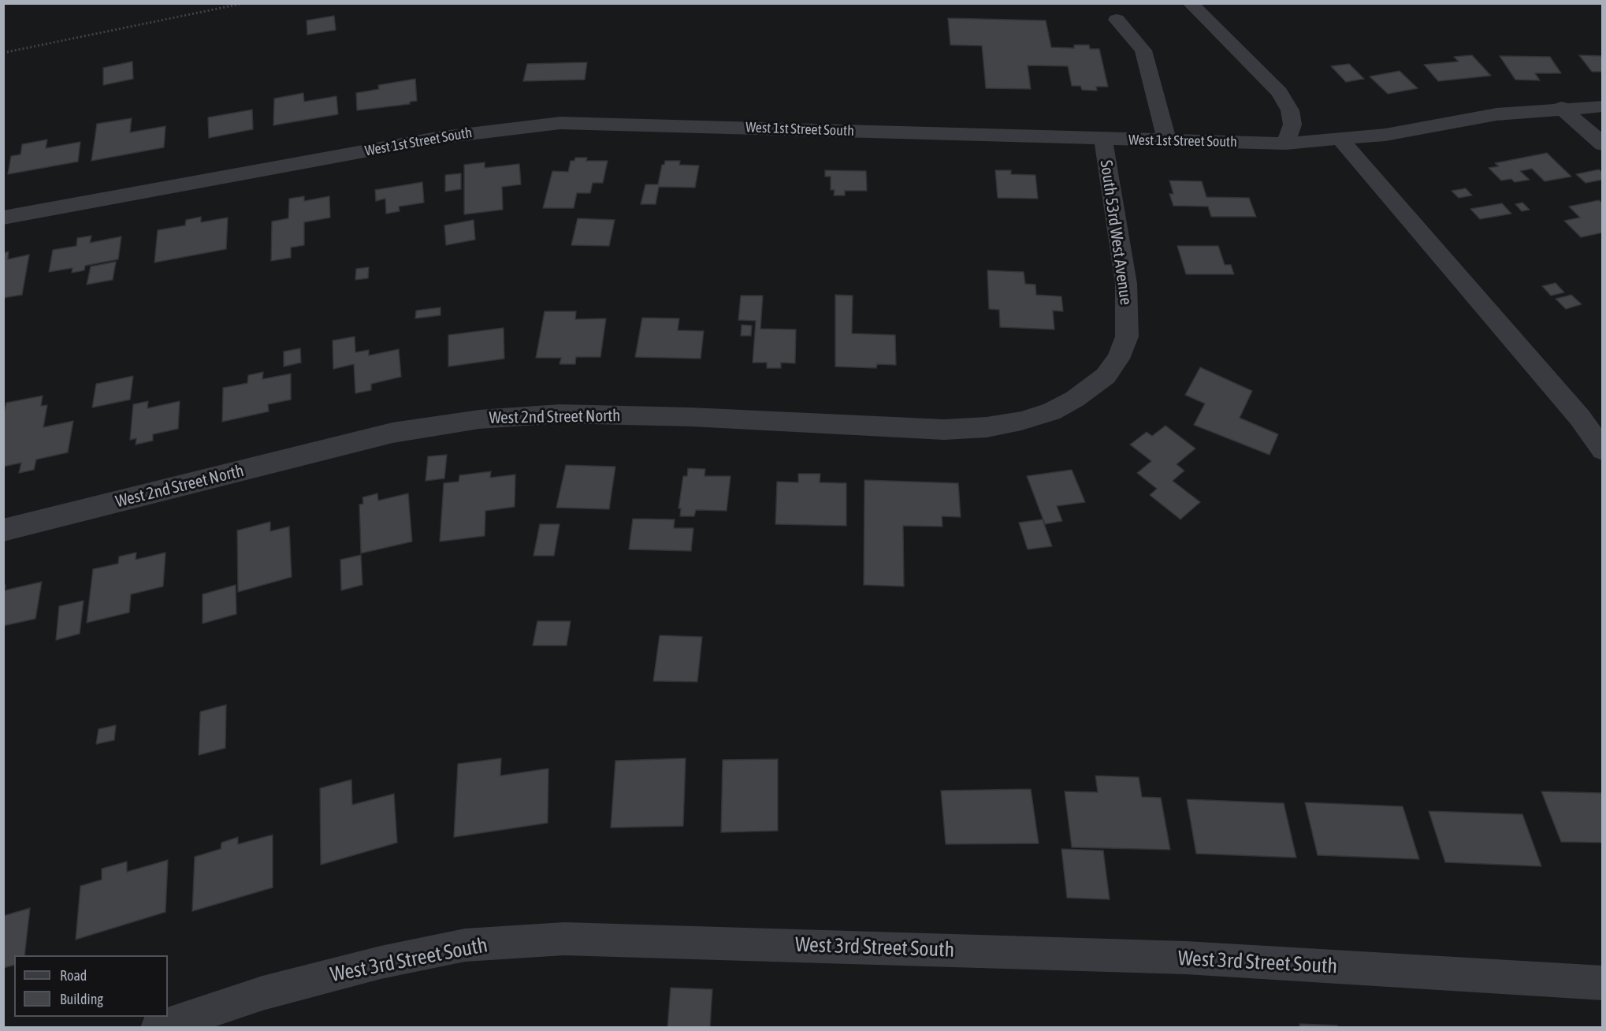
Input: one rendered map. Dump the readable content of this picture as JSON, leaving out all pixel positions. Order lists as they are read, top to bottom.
{
  "streets": {
    "street": [
      "West 1st Street South",
      "South 53rd West Avenue",
      "West 2nd Street North",
      "West 3rd Street South"
    ]
  },
  "crossings": [
    ["West 1st Street South", "South 53rd West Avenue"],
    ["South 53rd West Avenue", "West 2nd Street North"]
  ],
  "legend": ["Road", "Building"]
}
